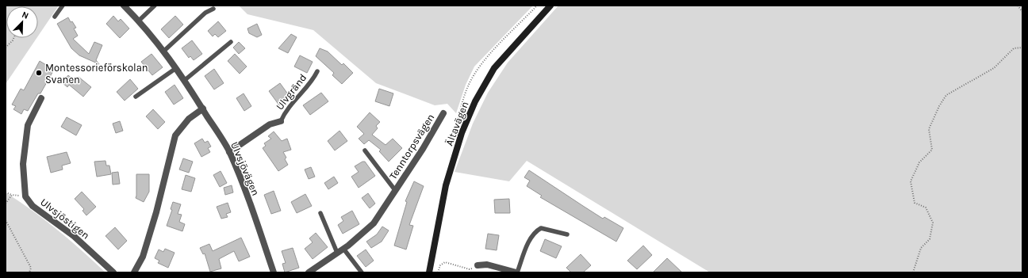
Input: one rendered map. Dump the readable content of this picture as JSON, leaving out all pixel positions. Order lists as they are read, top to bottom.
{
  "streets": {
    "main road": ["Ältavägen"],
    "street": [
      "Ulvgränd",
      "Tenntorpsvägen",
      "Ulvsjövägen",
      "Ulvsjöstigen"
    ]
  },
  "crossings": [
    ["Ulvgränd", "Ulvsjövägen"]
  ],
  "places": ["Montessorieförskolan Svanen"],
  "north": "top right"
}
